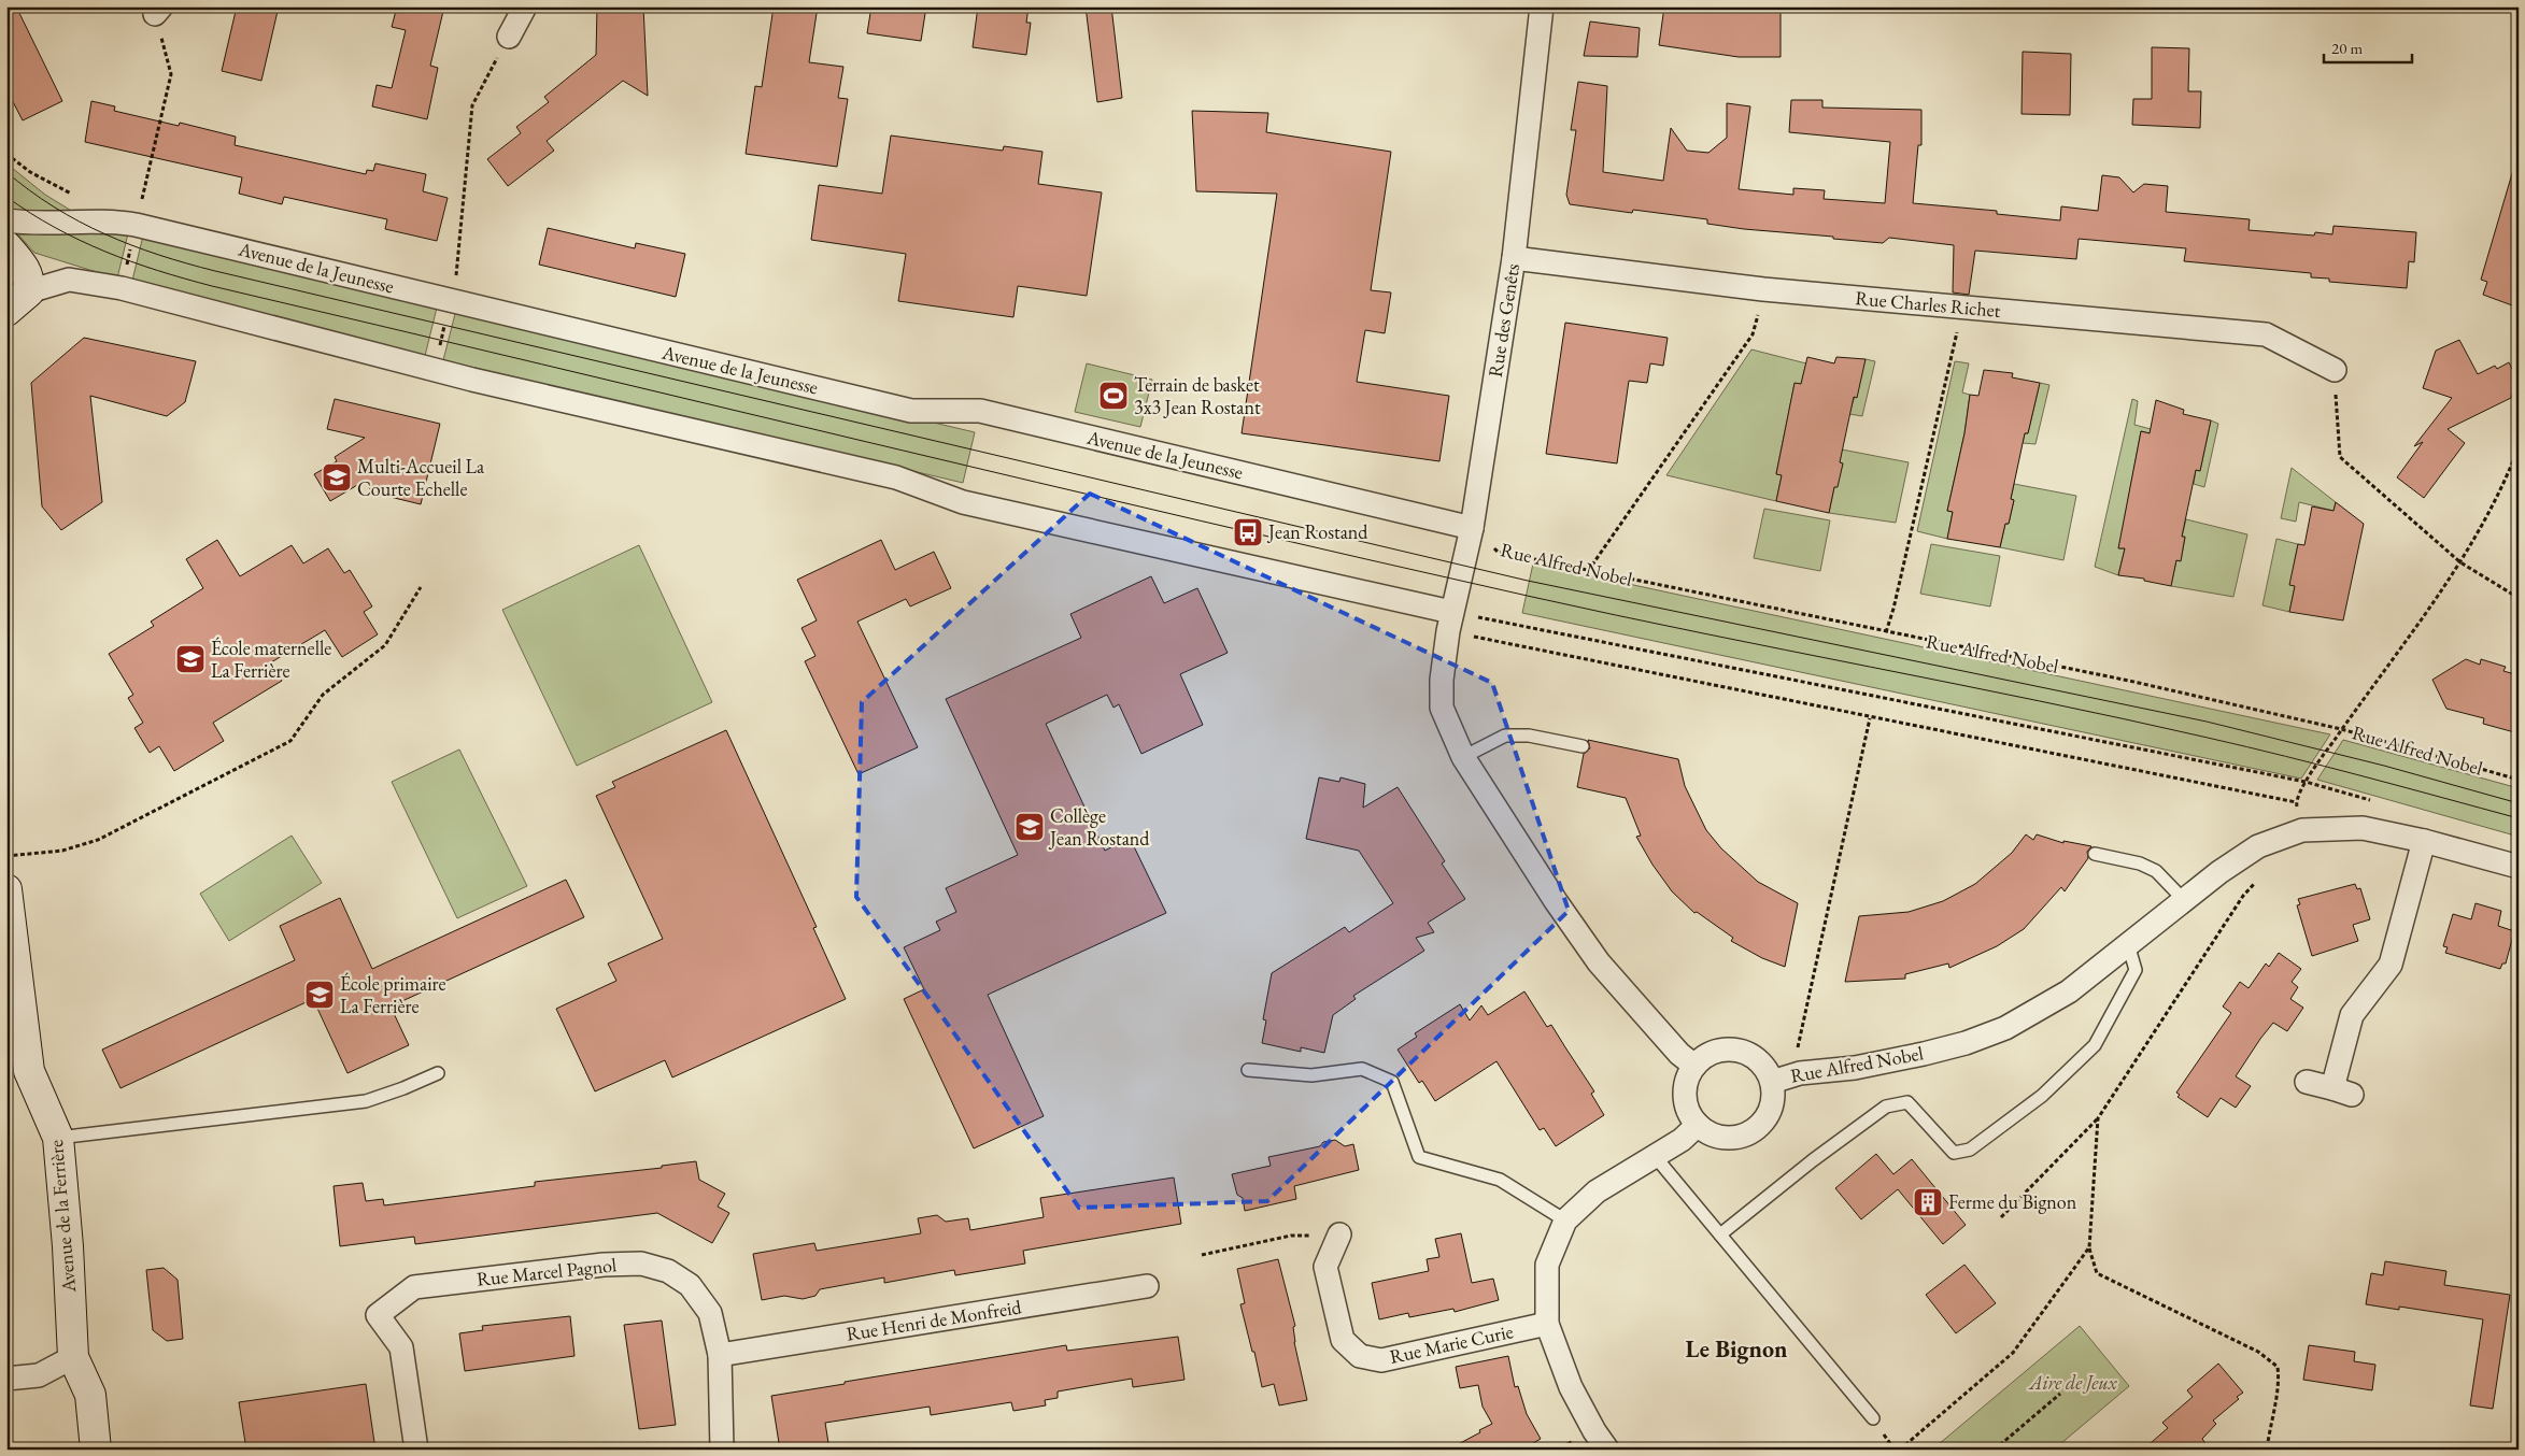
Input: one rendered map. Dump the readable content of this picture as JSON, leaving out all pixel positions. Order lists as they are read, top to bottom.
{
  "streets": {
    "street": [
      "Avenue de la Jeunesse",
      "Rue Charles Richet",
      "Rue des Genêts",
      "Rue Alfred Nobel",
      "Avenue de la Ferrière",
      "Rue Marcel Pagnol",
      "Rue Henri de Monfreid",
      "Rue Marie Curie"
    ]
  },
  "crossings": [
    ["Avenue de la Jeunesse", "Rue des Genêts"],
    ["Avenue de la Jeunesse", "Rue Alfred Nobel"],
    ["Rue Charles Richet", "Rue des Genêts"],
    ["Rue des Genêts", "Rue Alfred Nobel"],
    ["Rue Marcel Pagnol", "Rue Henri de Monfreid"]
  ],
  "districts": ["Le Bignon"],
  "parks": ["Aire de Jeux"],
  "places": {
    "sports": ["Terrain de basket 3x3 Jean Rostant"],
    "school or university": [
      "Multi-Accueil La Courte Echelle",
      "École maternelle La Ferrière",
      "Collège Jean Rostand",
      "École primaire La Ferrière"
    ],
    "bus stop": ["Jean Rostand"],
    "building": ["Ferme du Bignon"]
  },
  "scale_bar": "20 m"
}
